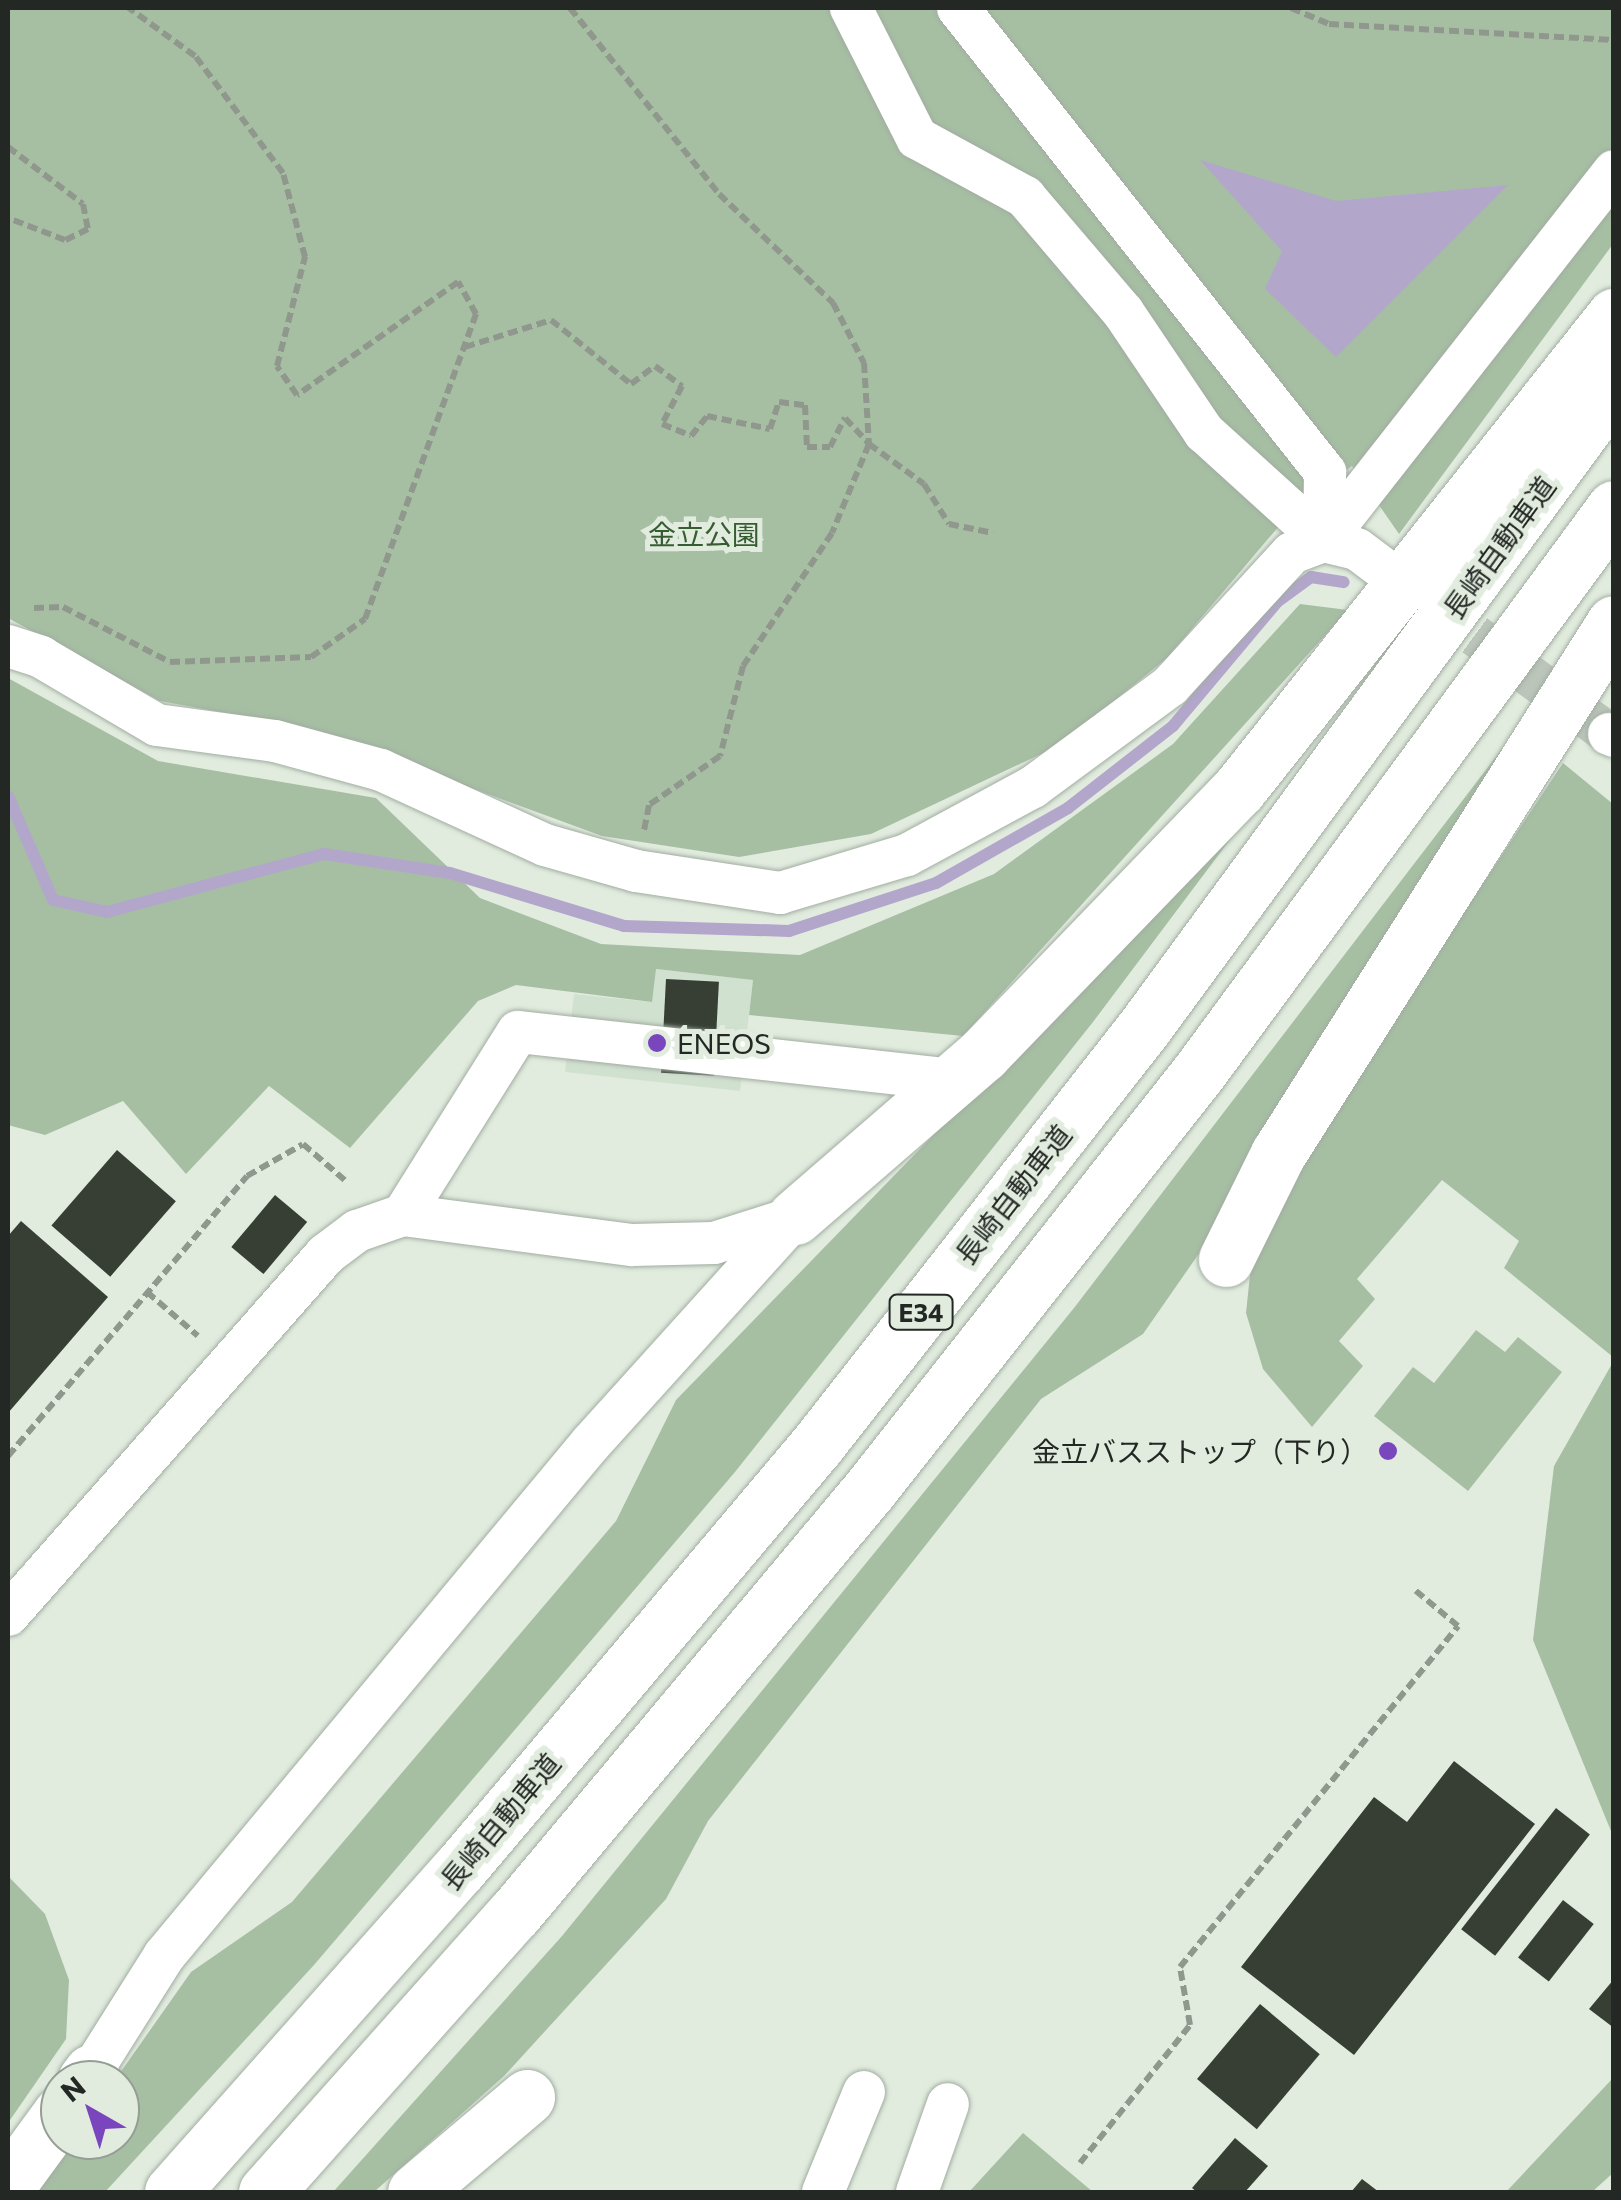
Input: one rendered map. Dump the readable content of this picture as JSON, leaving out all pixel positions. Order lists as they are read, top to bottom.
{
  "streets": {
    "highway": ["長崎自動車道", "E34"]
  },
  "parks": ["金立公園"],
  "places": ["ENEOS", "金立バスストップ（下り）"],
  "north": "top left"
}
